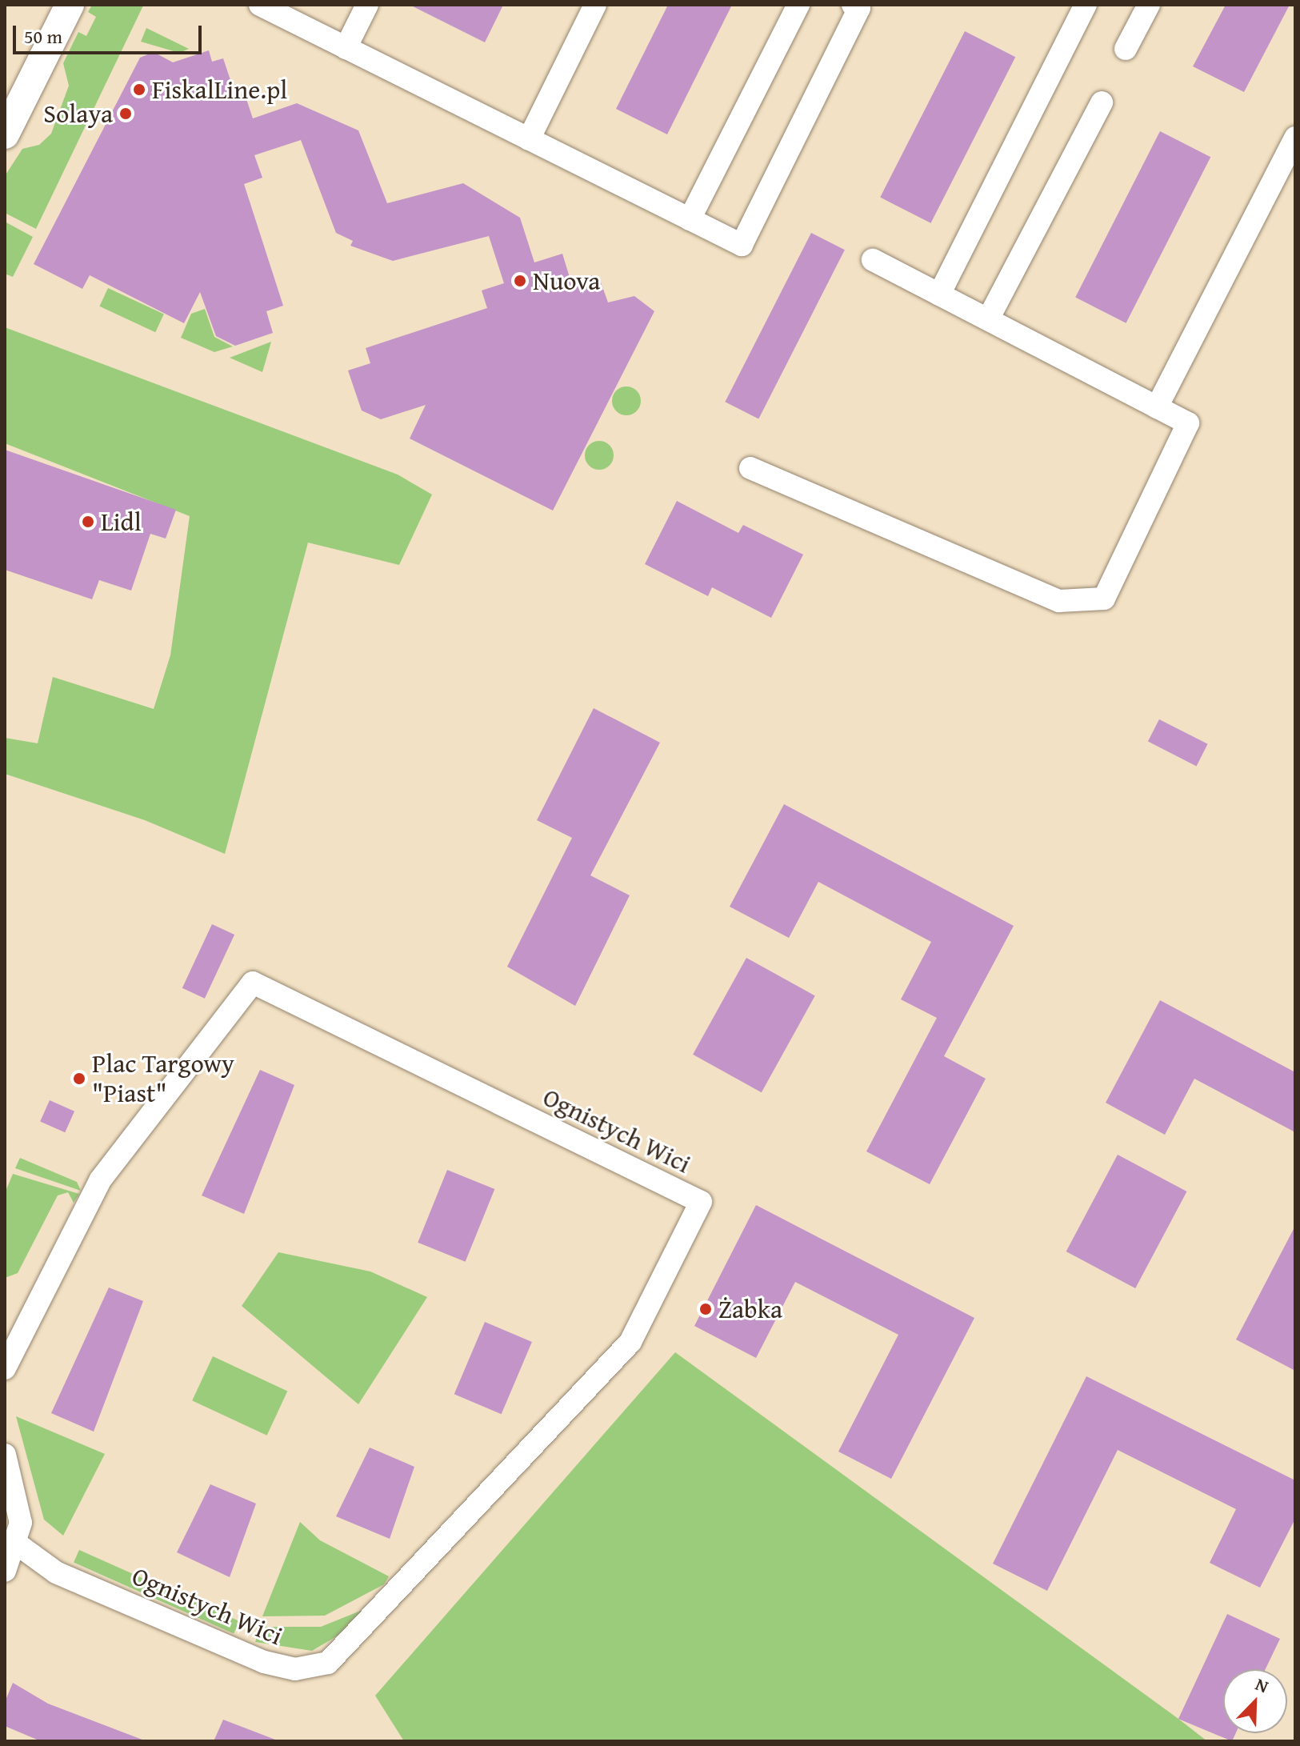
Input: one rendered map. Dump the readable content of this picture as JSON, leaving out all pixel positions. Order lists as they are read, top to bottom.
{
  "streets": {
    "street": ["Ognistych Wici"]
  },
  "places": [
    "FiskalLine.pl",
    "Solaya",
    "Nuova",
    "Lidl",
    "Plac Targowy \"Piast\"",
    "Żabka"
  ],
  "scale_bar": "50 m",
  "north": "top right"
}
